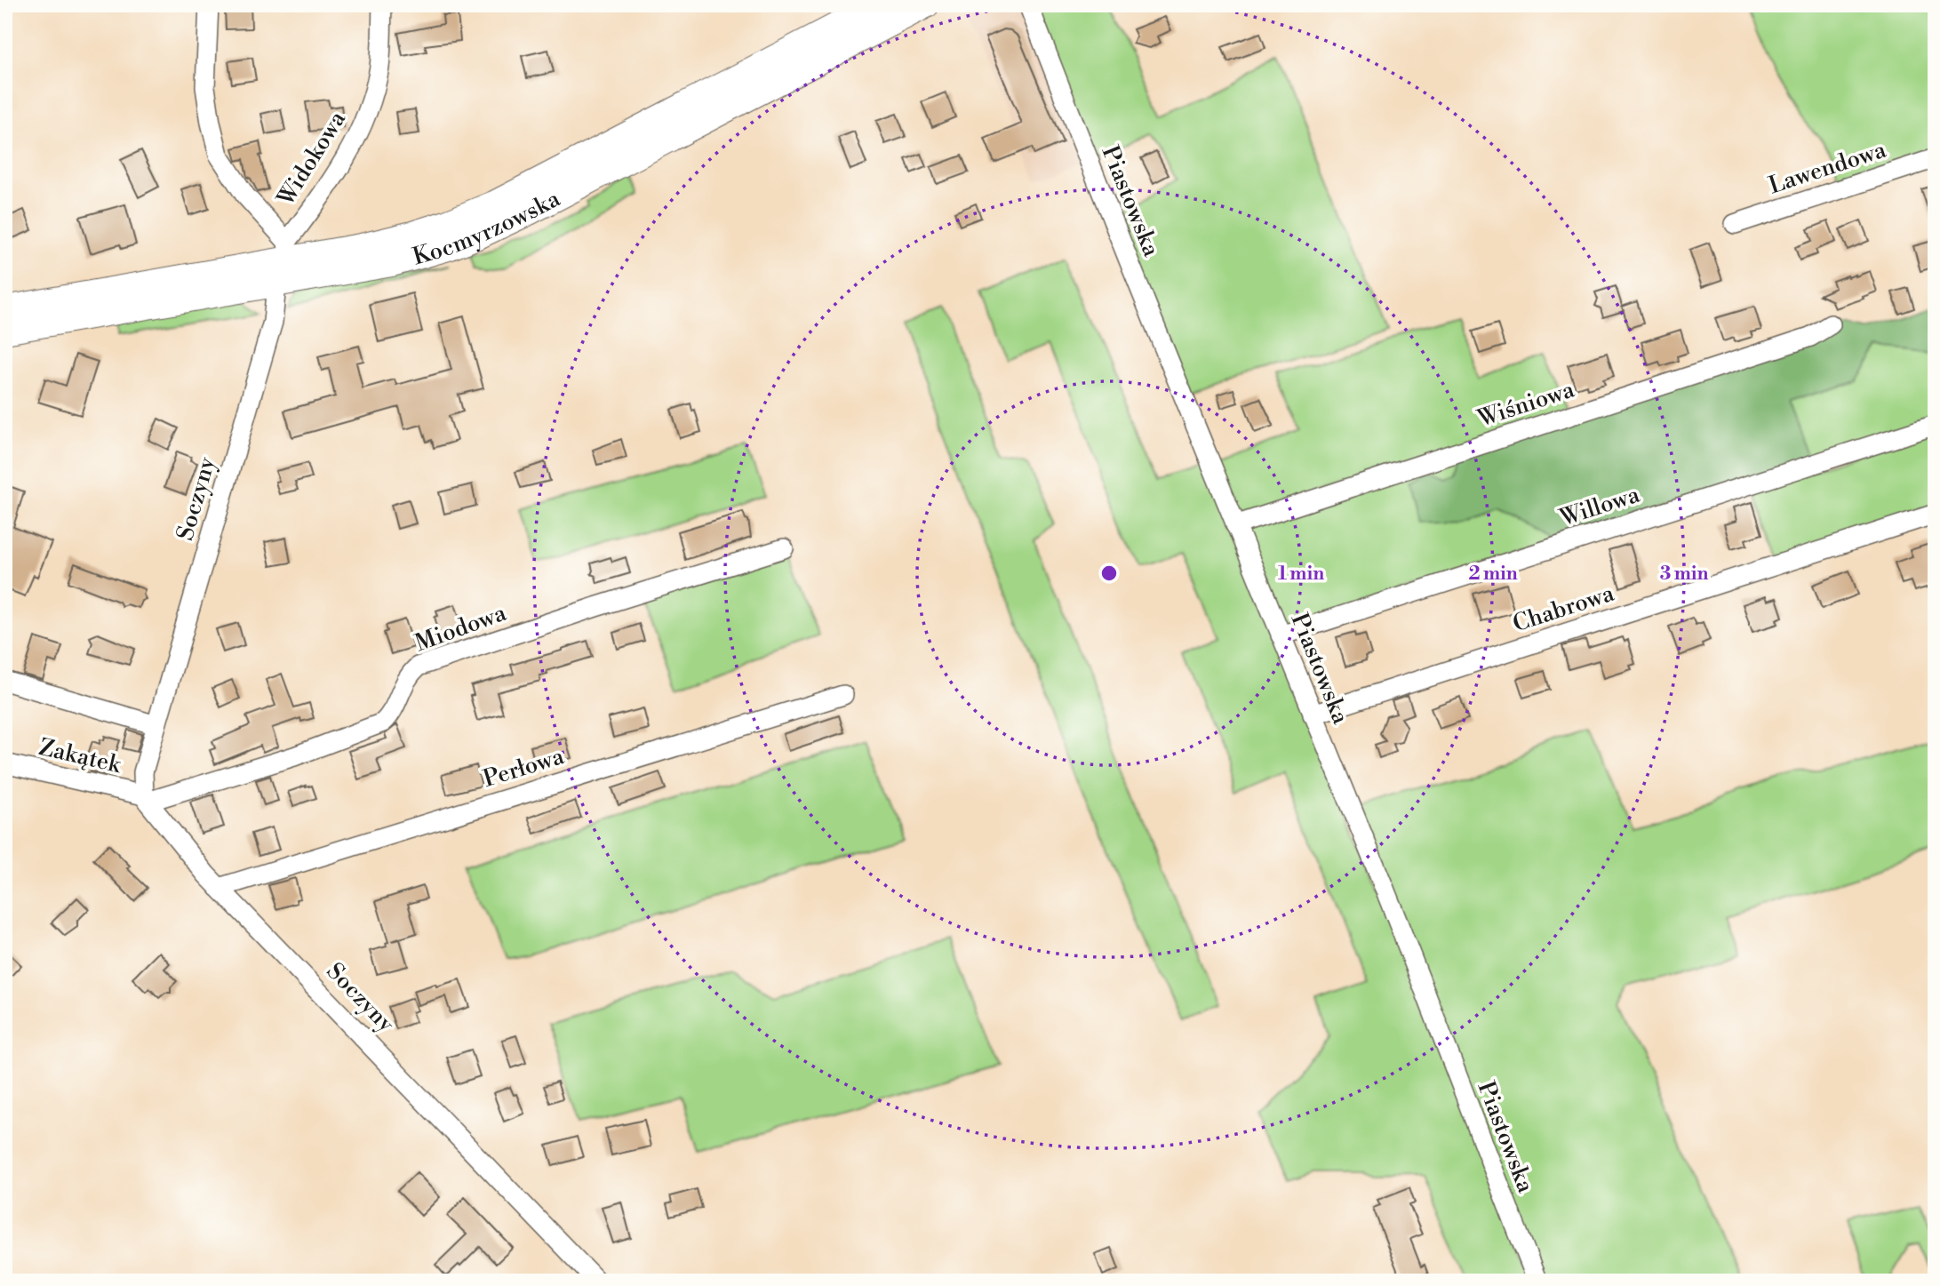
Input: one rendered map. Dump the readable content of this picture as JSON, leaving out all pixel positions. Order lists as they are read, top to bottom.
{
  "streets": {
    "main road": ["Kocmyrzowska"],
    "street": [
      "Widokowa",
      "Lawendowa",
      "Piastowska",
      "Wiśniowa",
      "Soczyny",
      "Willowa",
      "Chabrowa",
      "Miodowa",
      "Zakątek",
      "Perłowa"
    ]
  },
  "crossings": [
    ["Widokowa", "Kocmyrzowska"],
    ["Piastowska", "Wiśniowa"],
    ["Piastowska", "Willowa"],
    ["Piastowska", "Chabrowa"],
    ["Kocmyrzowska", "Soczyny"],
    ["Soczyny", "Miodowa"],
    ["Soczyny", "Zakątek"],
    ["Soczyny", "Perłowa"],
    ["Miodowa", "Zakątek"]
  ],
  "rings": ["1 min", "2 min", "3 min"]
}
